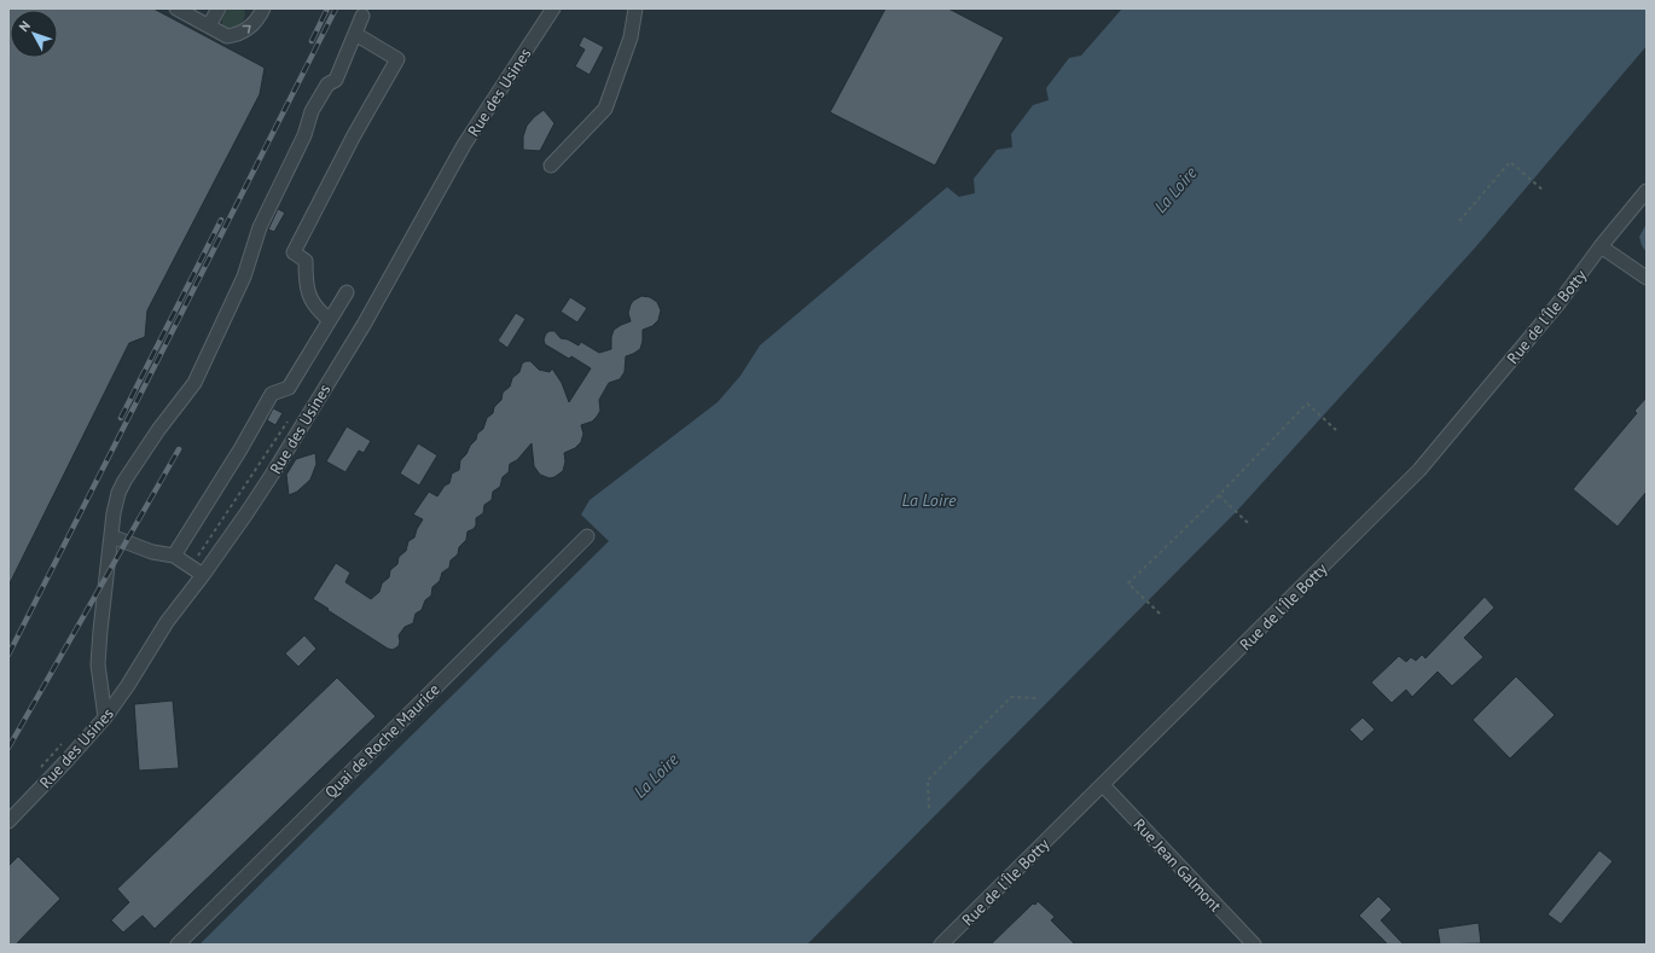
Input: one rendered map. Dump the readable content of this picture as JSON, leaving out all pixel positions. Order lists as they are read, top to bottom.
{
  "streets": {
    "street": [
      "Rue des Usines",
      "Rue de l'Île Botty",
      "Quai de Roche Maurice",
      "Rue Jean Galmont"
    ]
  },
  "crossings": [
    ["Rue de l'Île Botty", "Rue Jean Galmont"]
  ],
  "water": ["La Loire"],
  "north": "top left"
}
